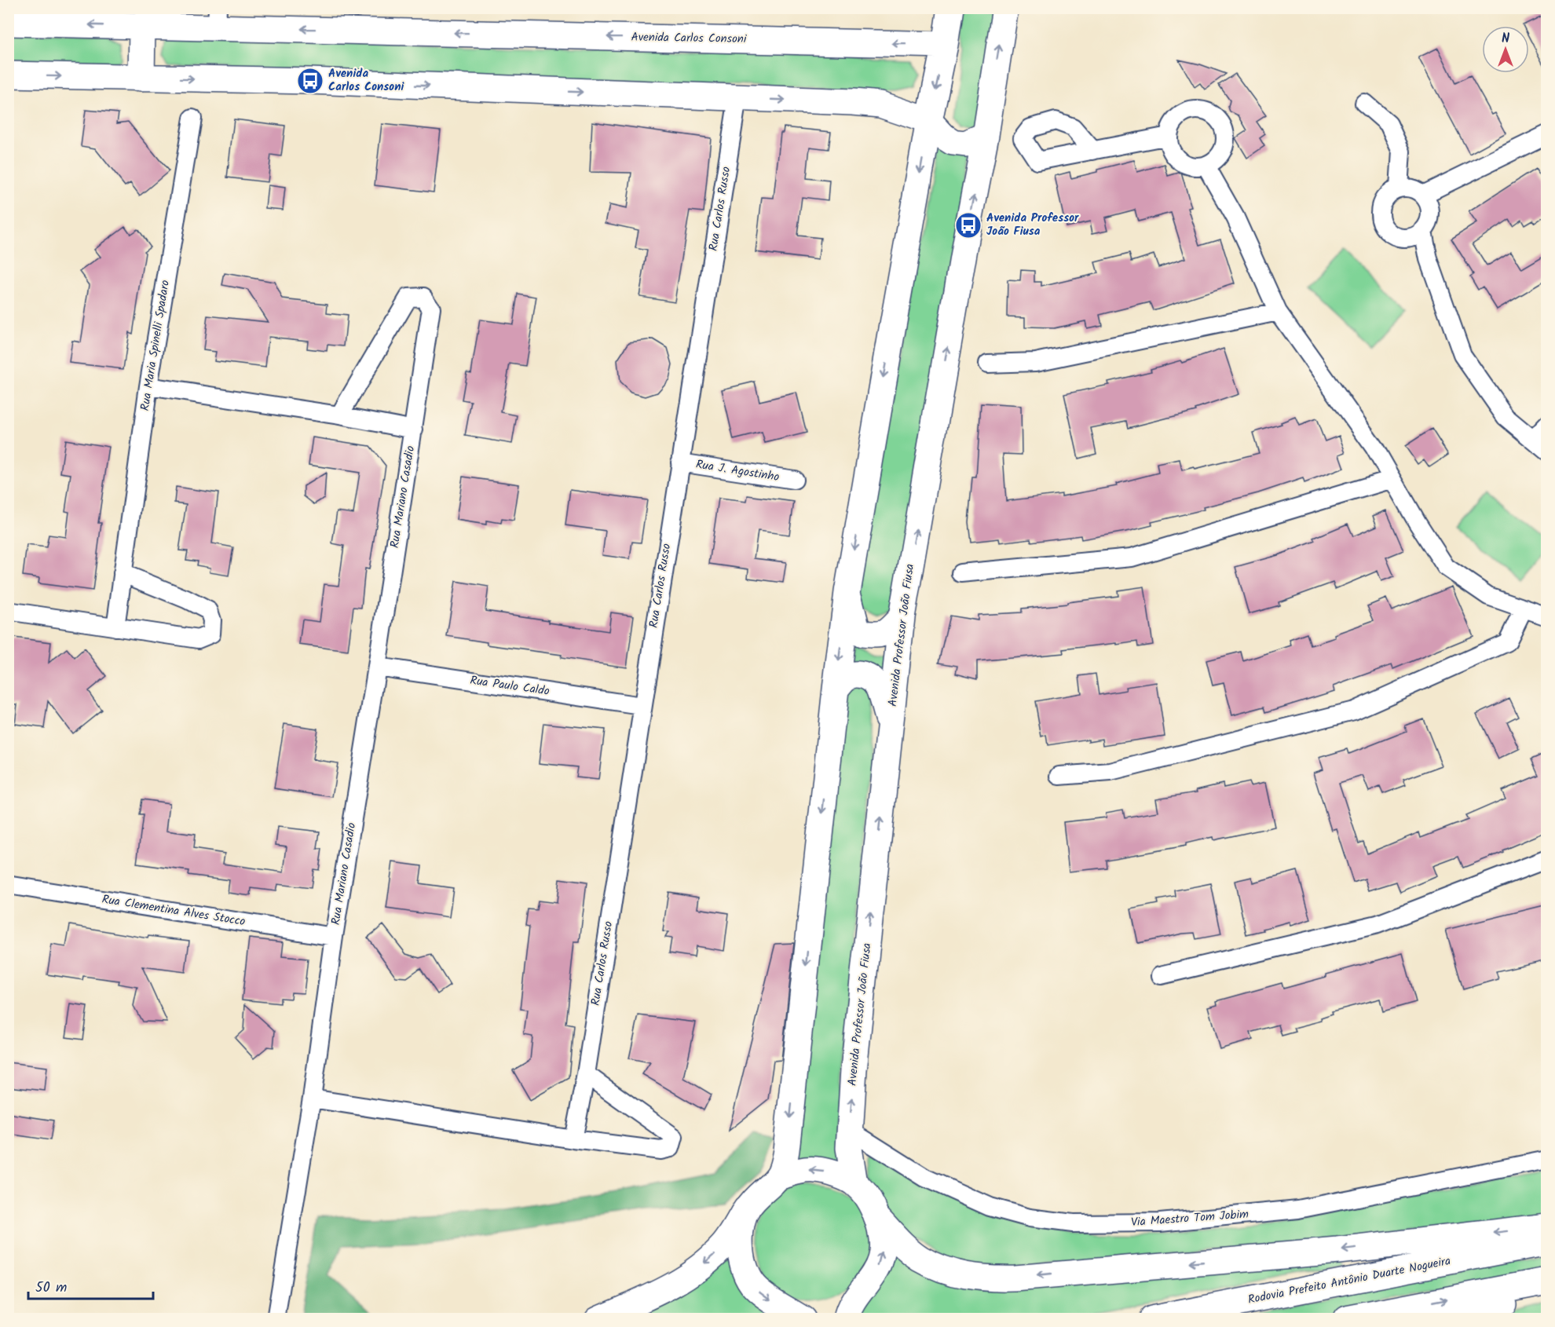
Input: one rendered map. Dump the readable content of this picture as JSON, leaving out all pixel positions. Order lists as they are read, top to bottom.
{
  "streets": {
    "main road": ["Avenida Carlos Consoni", "Avenida Professor João Fiusa", "Rodovia Prefeito Antônio Duarte Nogueira"],
    "street": [
      "Rua Carlos Russo",
      "Rua Maria Spinelli Spadaro",
      "Rua J. Agostinho",
      "Rua Mariano Casadio",
      "Rua Paulo Caldo",
      "Rua Clementina Alves Stocco",
      "Via Maestro Tom Jobim"
    ]
  },
  "crossings": [
    ["Rua Carlos Russo", "Rua J. Agostinho"],
    ["Rua Carlos Russo", "Rua Paulo Caldo"],
    ["Rua Maria Spinelli Spadaro", "Rua Mariano Casadio"],
    ["Rua Mariano Casadio", "Rua Paulo Caldo"],
    ["Rua Mariano Casadio", "Rua Clementina Alves Stocco"],
    ["Avenida Professor João Fiusa", "Via Maestro Tom Jobim"]
  ],
  "places": {
    "bus stop": ["Avenida Carlos Consoni", "Avenida Professor João Fiusa"]
  },
  "scale_bar": "50 m",
  "north": "top"
}
